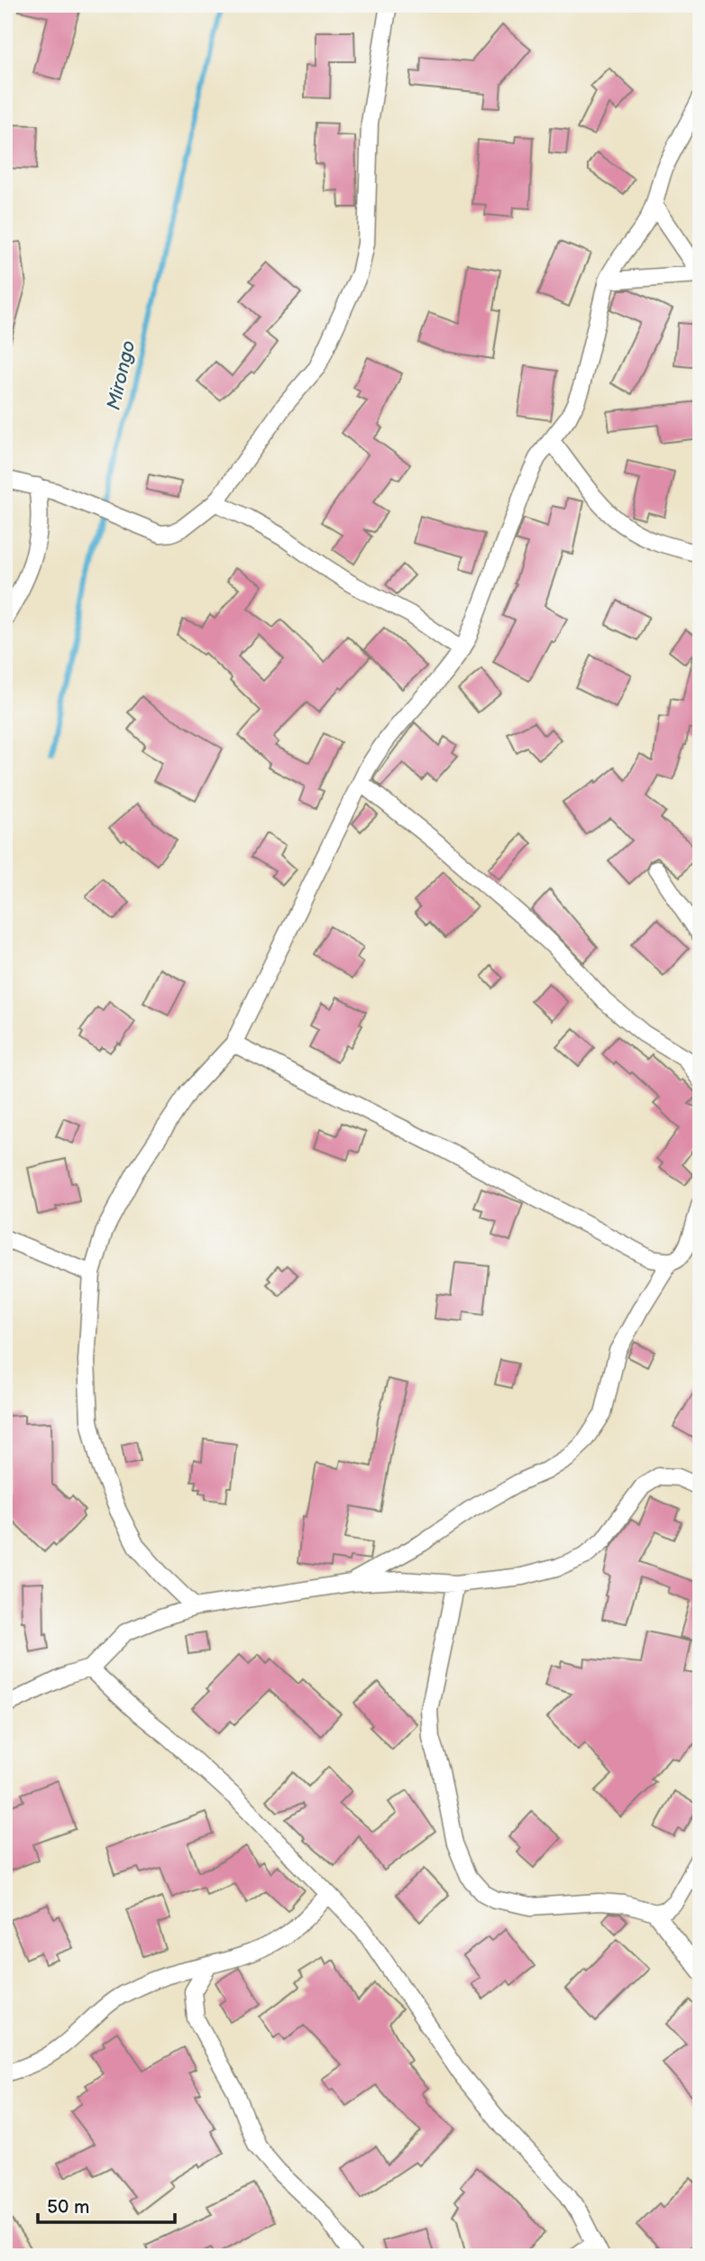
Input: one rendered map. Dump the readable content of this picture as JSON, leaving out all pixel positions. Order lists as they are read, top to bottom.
{
  "water": ["Mirongo"],
  "scale_bar": "50 m"
}
